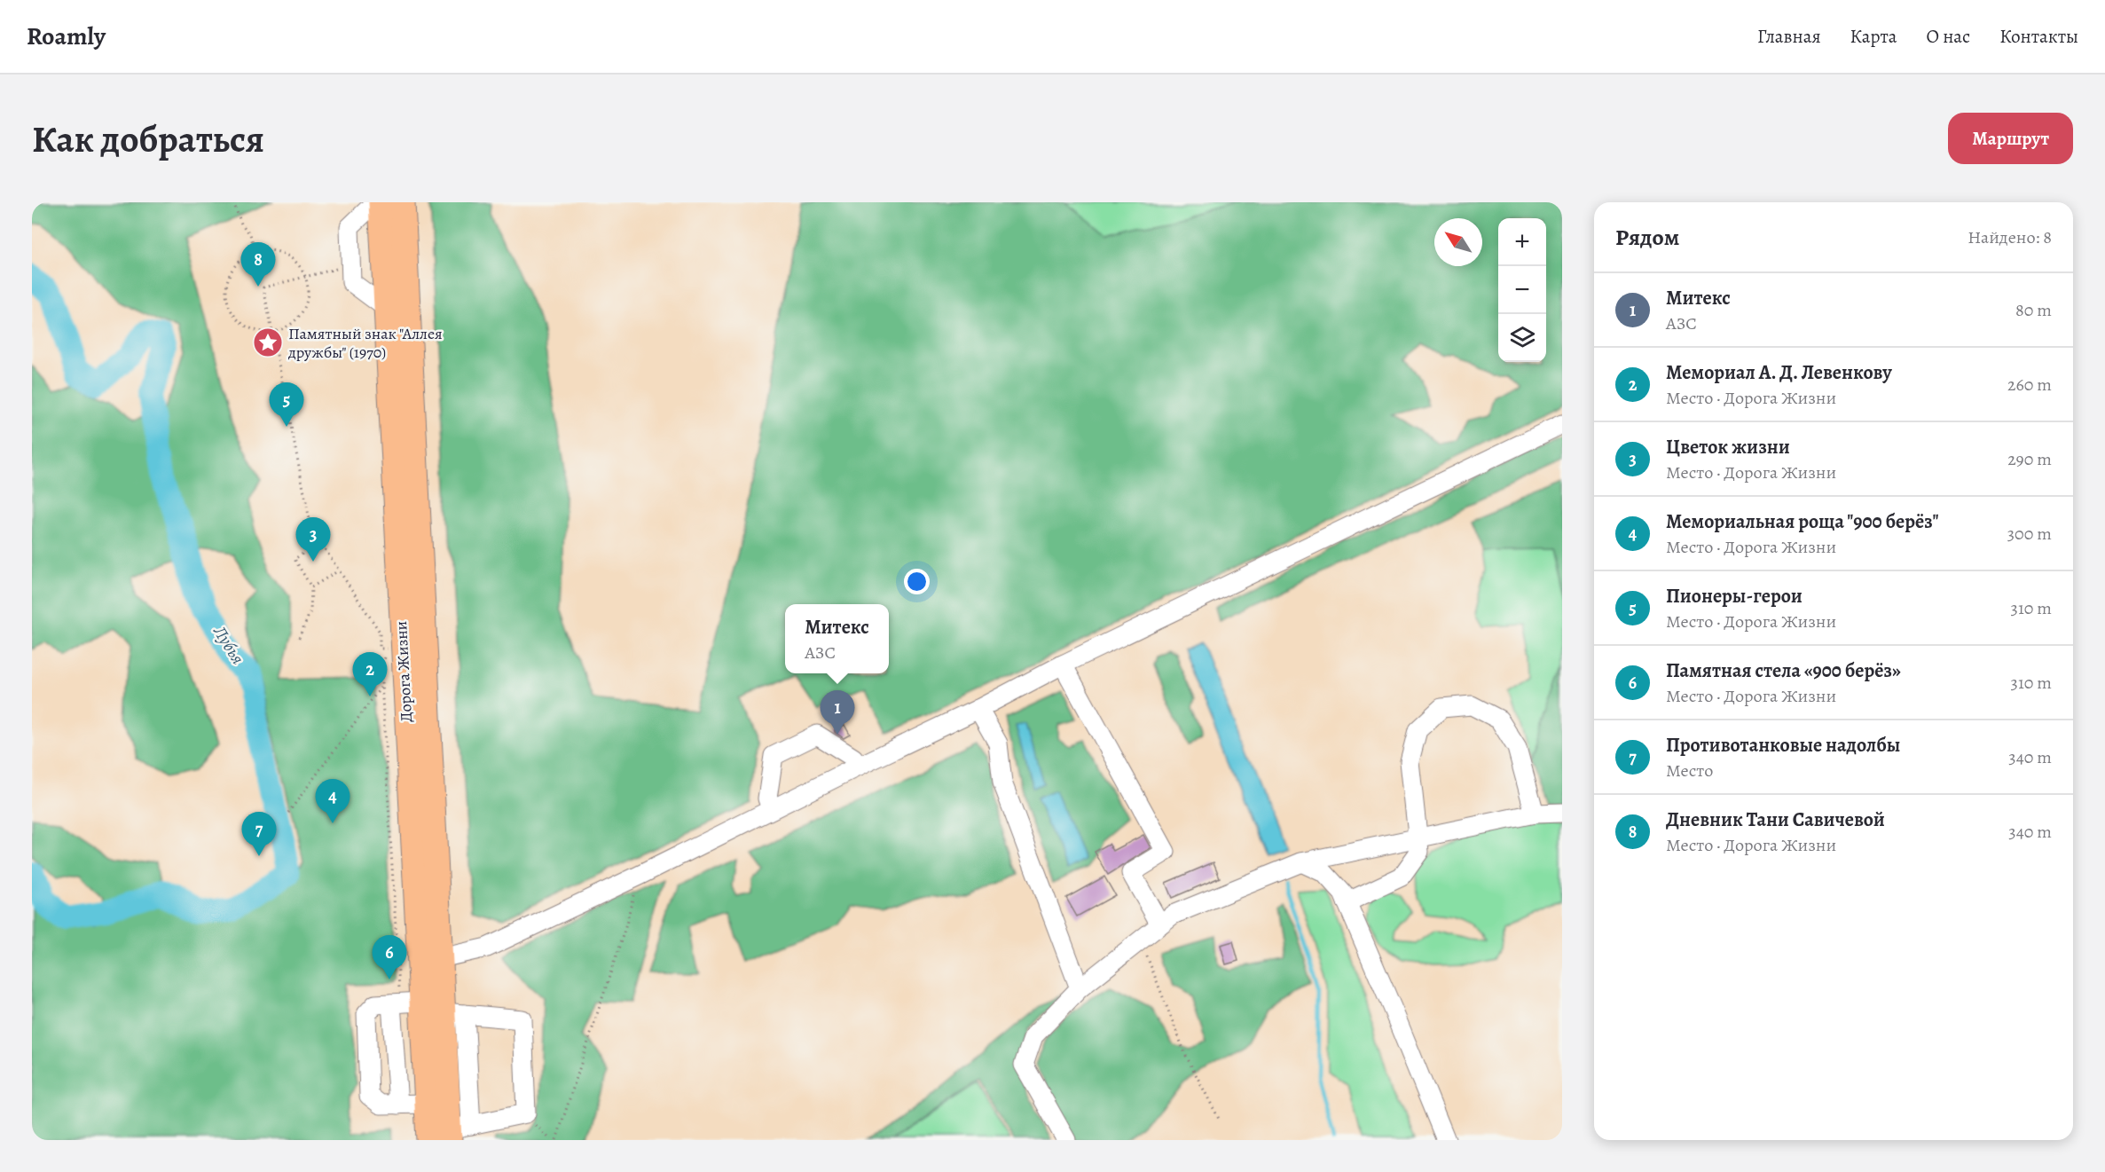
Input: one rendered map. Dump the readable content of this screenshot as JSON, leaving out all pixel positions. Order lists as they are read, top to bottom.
{
  "streets": {
    "main road": ["Дорога Жизни"]
  },
  "water": ["Лубья"],
  "places": {
    "place": ["Памятный знак \"Аллея дружбы\" (1970)"]
  },
  "north": "top left",
  "page": {
    "header": "Roamly",
    "nav": [
      "Главная",
      "Карта",
      "О нас",
      "Контакты"
    ],
    "buttons": "Маршрут",
    "title": "Как добраться",
    "heading": ["Рядом", "Найдено: 8"],
    "map_buttons": ["+", "−"],
    "pins": [
      "8",
      "5",
      "3",
      "2",
      "1",
      "4",
      "7",
      "6"
    ],
    "list": [
      {
        "mark": "1",
        "name": "Митекс",
        "note": "АЗС",
        "value": "80 m"
      },
      {
        "mark": "2",
        "name": "Мемориал А. Д. Левенкову",
        "note": "Место · Дорога Жизни",
        "value": "260 m"
      },
      {
        "mark": "3",
        "name": "Цветок жизни",
        "note": "Место · Дорога Жизни",
        "value": "290 m"
      },
      {
        "mark": "4",
        "name": "Мемориальная роща \"900 берёз\"",
        "note": "Место · Дорога Жизни",
        "value": "300 m"
      },
      {
        "mark": "5",
        "name": "Пионеры-герои",
        "note": "Место · Дорога Жизни",
        "value": "310 m"
      },
      {
        "mark": "6",
        "name": "Памятная стела «900 берёз»",
        "note": "Место · Дорога Жизни",
        "value": "310 m"
      },
      {
        "mark": "7",
        "name": "Противотанковые надолбы",
        "note": "Место",
        "value": "340 m"
      },
      {
        "mark": "8",
        "name": "Дневник Тани Савичевой",
        "note": "Место · Дорога Жизни",
        "value": "340 m"
      }
    ],
    "popup": ["Митекс", "АЗС"]
  }
}
